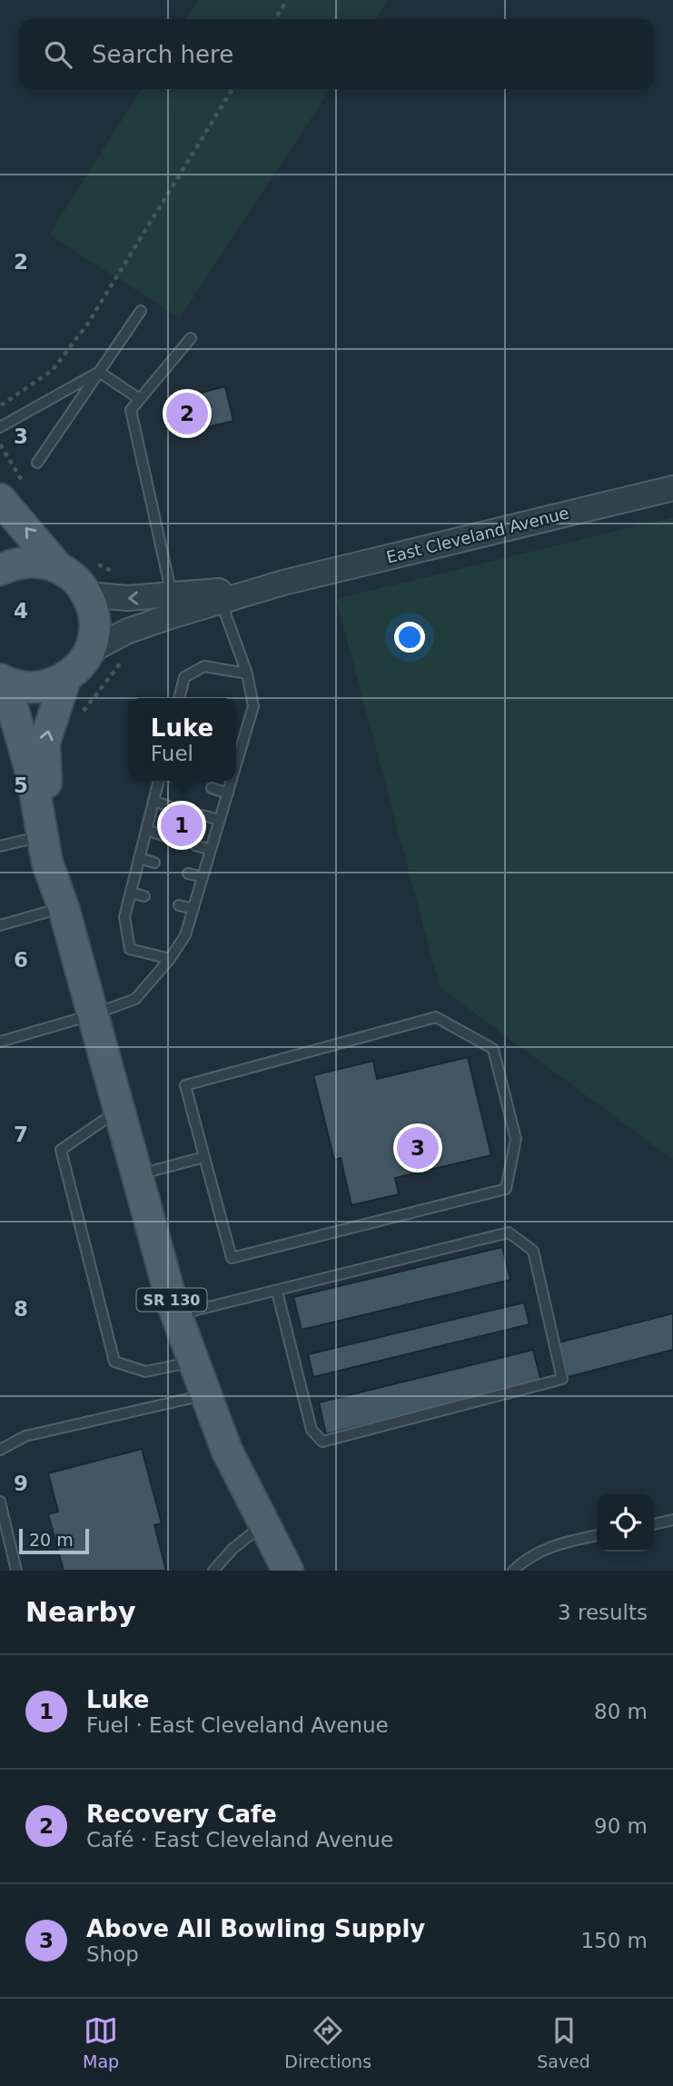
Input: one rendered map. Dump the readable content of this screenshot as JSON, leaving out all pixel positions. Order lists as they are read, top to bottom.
{
  "streets": {
    "main road": ["SR 130"],
    "street": ["East Cleveland Avenue"]
  },
  "scale_bar": "20 m",
  "page": {
    "search": "Search here",
    "pins": ["2", "1", "3"],
    "popup": ["Luke", "Fuel"],
    "scale": "20 m",
    "heading": ["Nearby", "3 results"],
    "list": [
      {
        "mark": "1",
        "name": "Luke",
        "note": "Fuel · East Cleveland Avenue",
        "value": "80 m"
      },
      {
        "mark": "2",
        "name": "Recovery Cafe",
        "note": "Café · East Cleveland Avenue",
        "value": "90 m"
      },
      {
        "mark": "3",
        "name": "Above All Bowling Supply",
        "note": "Shop",
        "value": "150 m"
      }
    ],
    "nav": ["Map", "Directions", "Saved"]
  },
  "grid": {
    "rows": [
      "2",
      "3",
      "4",
      "5",
      "6",
      "7",
      "8",
      "9"
    ]
  }
}
